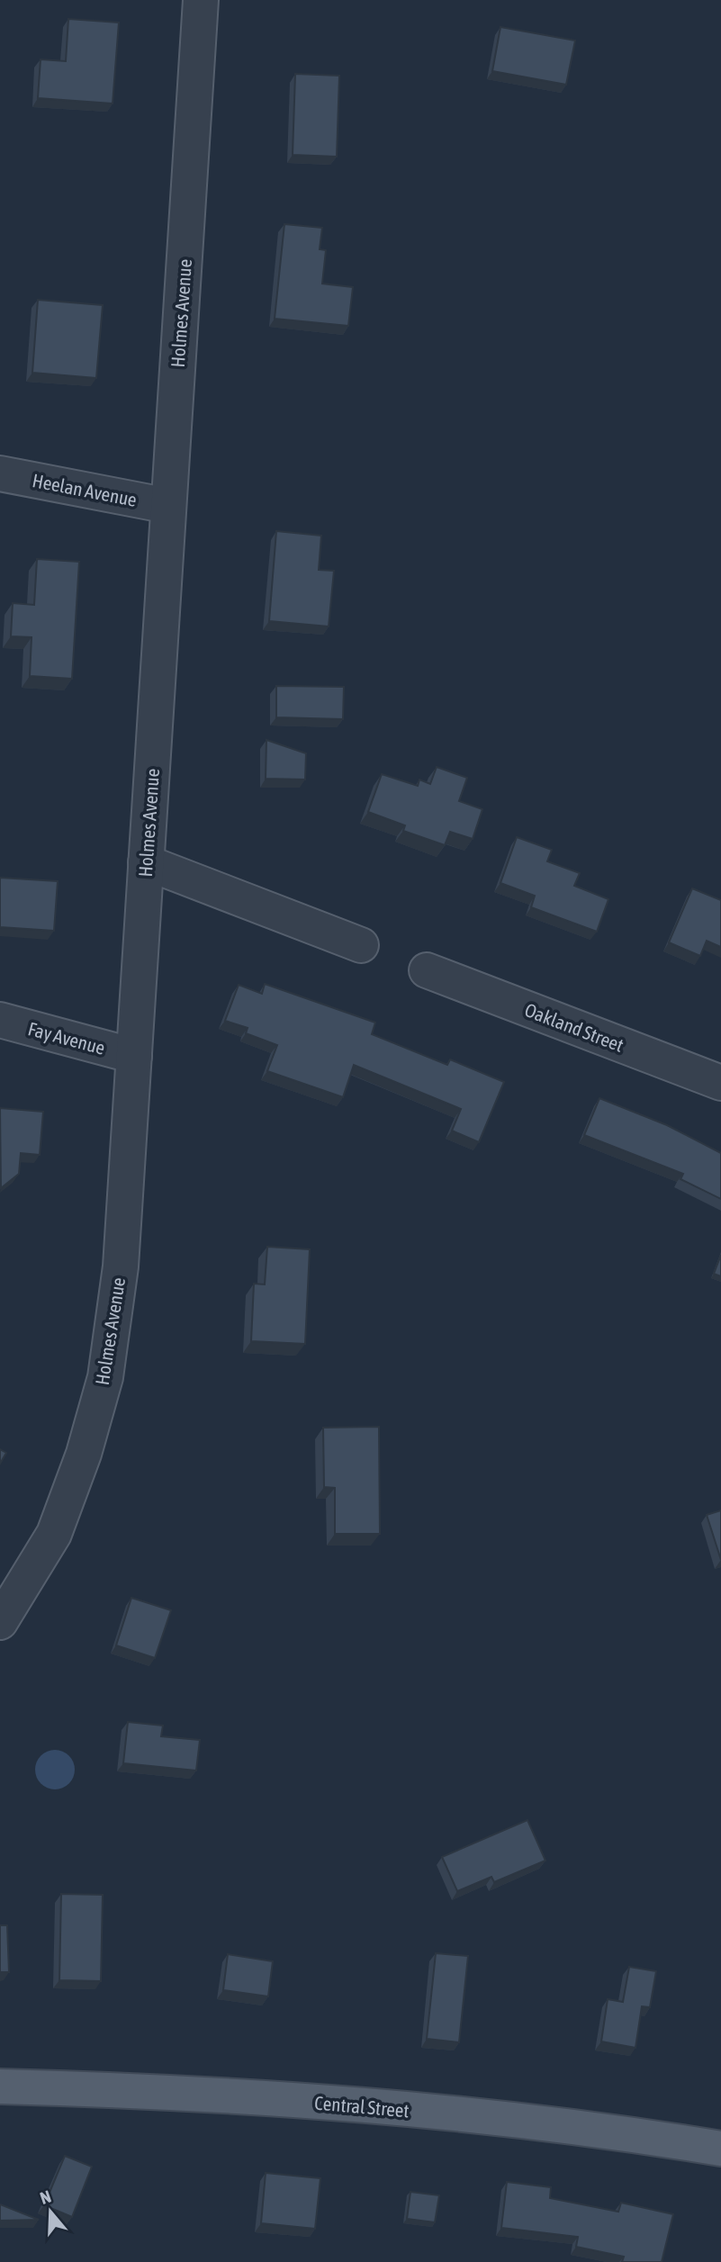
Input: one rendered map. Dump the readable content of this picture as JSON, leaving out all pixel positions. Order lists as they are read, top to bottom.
{
  "streets": {
    "main road": ["Central Street"],
    "street": [
      "Holmes Avenue",
      "Heelan Avenue",
      "Oakland Street",
      "Fay Avenue"
    ]
  },
  "crossings": [
    ["Holmes Avenue", "Heelan Avenue"],
    ["Holmes Avenue", "Fay Avenue"]
  ],
  "north": "top"
}
